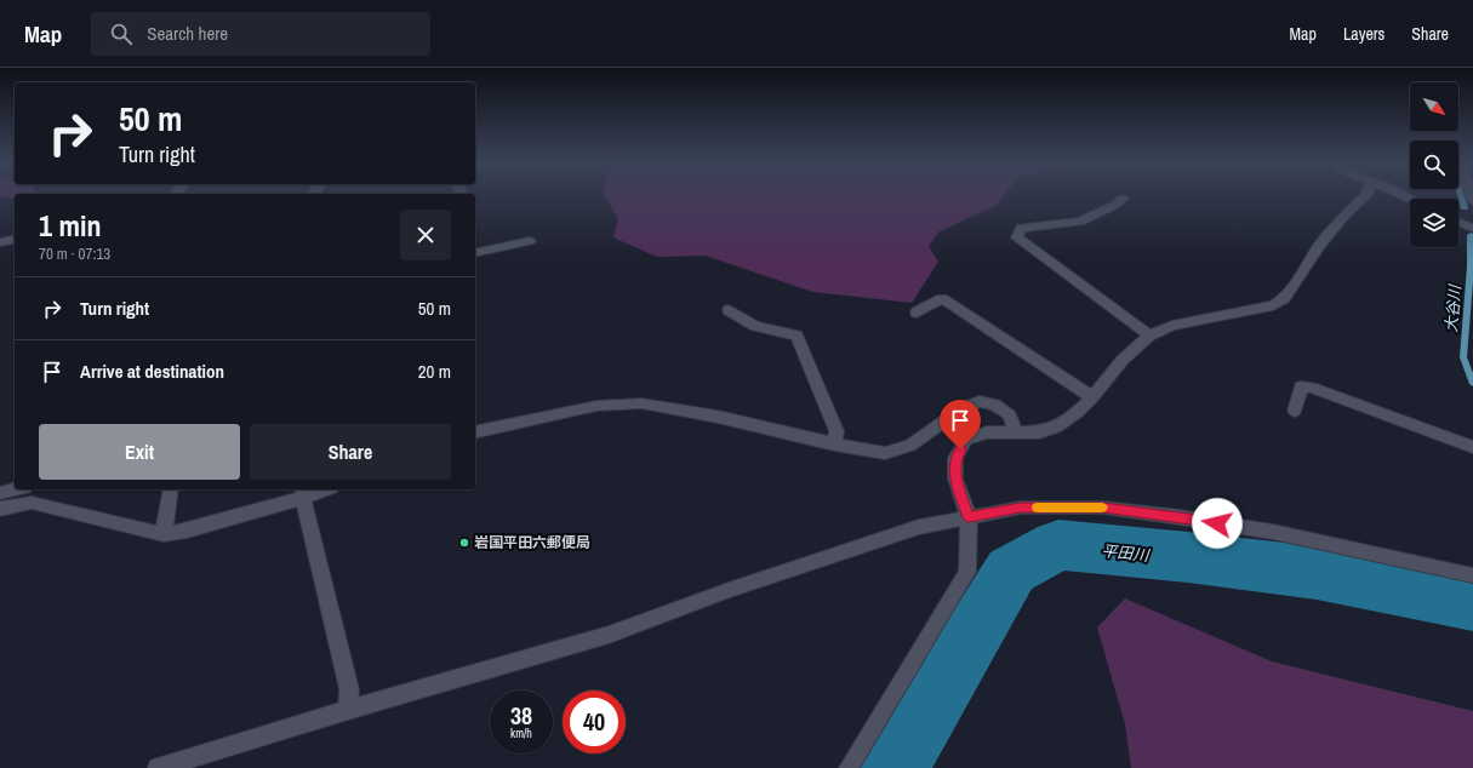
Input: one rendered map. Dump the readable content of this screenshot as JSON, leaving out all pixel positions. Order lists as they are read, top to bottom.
{
  "water": ["大谷川", "平田川"],
  "places": ["岩国平田六郵便局"],
  "north": "bottom right",
  "page": {
    "header": "Map",
    "search": "Search here",
    "nav": ["Map", "Layers", "Share"],
    "turn": ["50 m", "Turn right"],
    "heading": ["1 min", "70 m · 07:13"],
    "list": [
      {
        "name": "Turn right",
        "value": "50 m"
      },
      {
        "name": "Arrive at destination",
        "value": "20 m"
      }
    ],
    "buttons": ["Exit", "Share"],
    "speed": "38 km/h",
    "limit": "40"
  }
}
